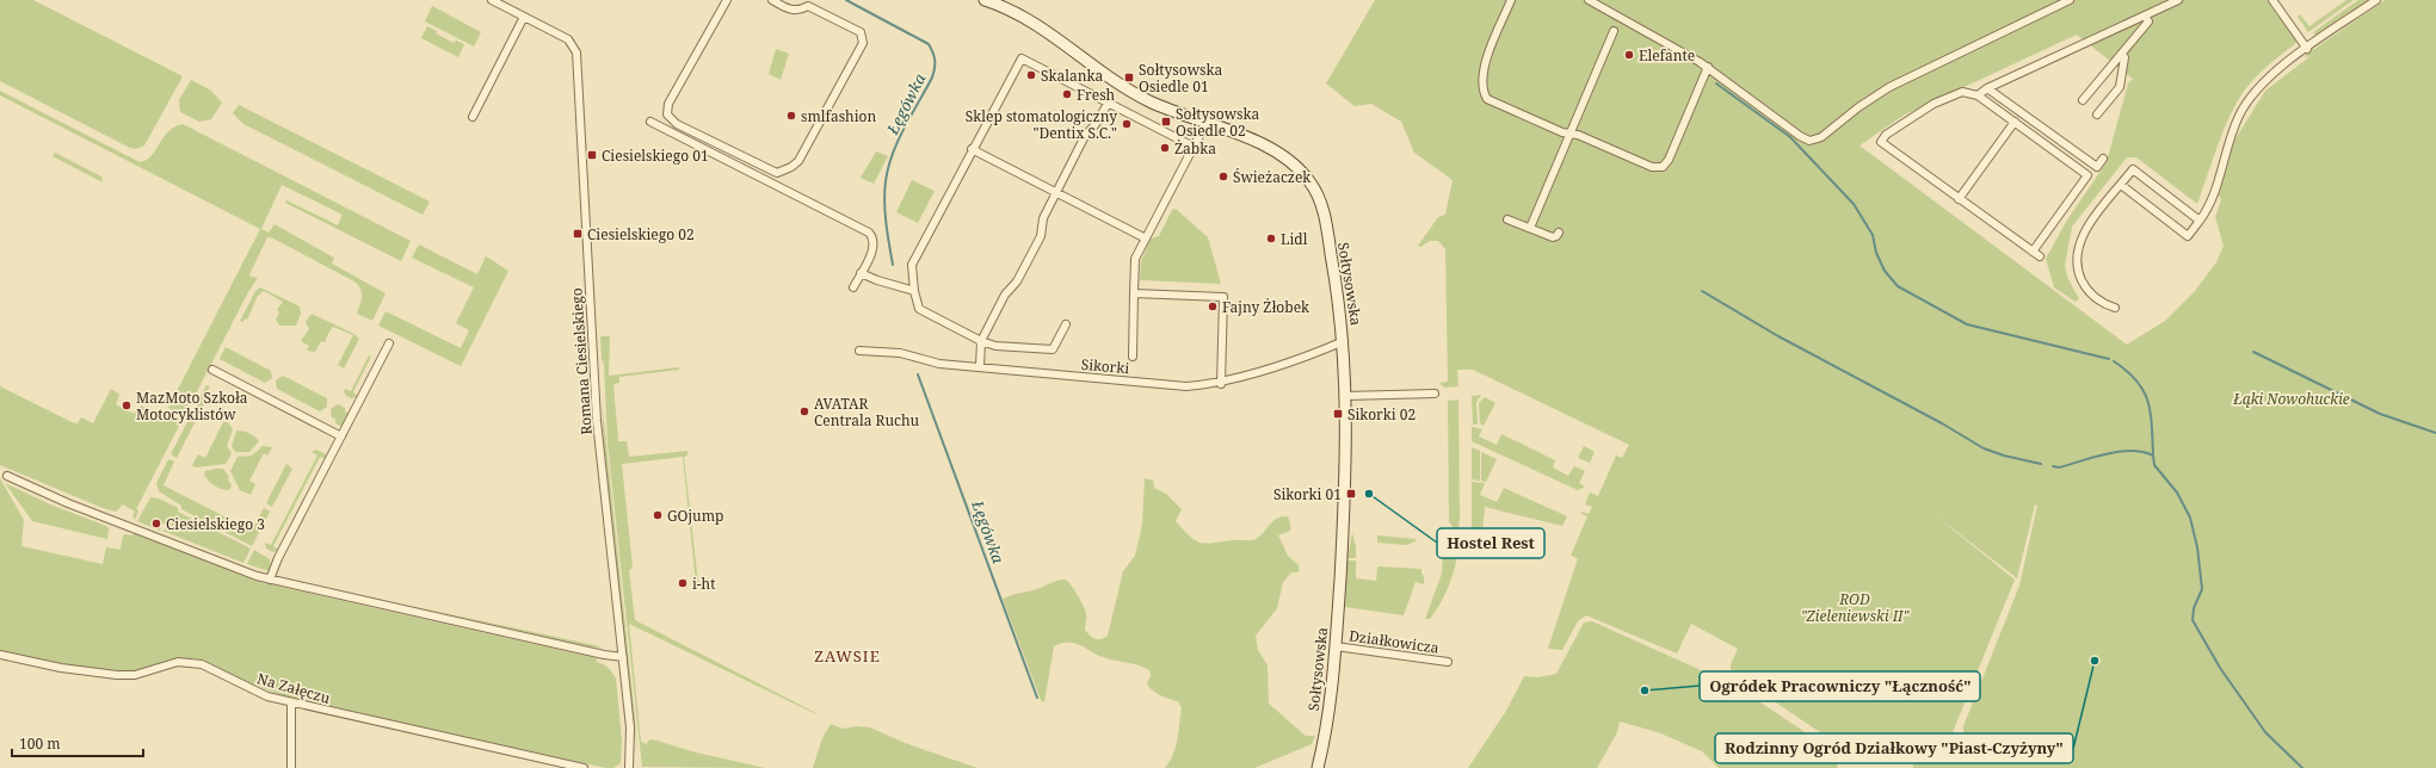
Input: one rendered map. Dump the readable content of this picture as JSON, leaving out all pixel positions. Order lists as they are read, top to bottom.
{
  "streets": {
    "street": [
      "Sołtysowska",
      "Romana Ciesielskiego",
      "Sikorki",
      "Działkowicza",
      "Na Załęczu"
    ]
  },
  "crossings": [
    ["Sołtysowska", "Sikorki"],
    ["Sołtysowska", "Działkowicza"]
  ],
  "districts": ["ZAWSIE"],
  "water": ["Łęgówka"],
  "parks": ["Łąki Nowohuckie", "ROD \"Zieleniewski II\""],
  "places": {
    "other": [
      "Elefante",
      "Skalanka",
      "Fresh",
      "smlfashion",
      "Sklep stomatologiczny \"Dentix S.C.\"",
      "Żabka",
      "Świeżaczek",
      "Lidl",
      "Fajny Żłobek",
      "MazMoto Szkoła Motocyklistów",
      "AVATAR Centrala Ruchu",
      "Hostel Rest",
      "GOjump",
      "Ciesielskiego 3",
      "i-ht",
      "Rodzinny Ogród Działkowy \"Piast-Czyżyny\"",
      "Ogródek Pracowniczy \"Łączność\""
    ],
    "transit": [
      "Sołtysowska Osiedle 01",
      "Sołtysowska Osiedle 02",
      "Ciesielskiego 01",
      "Ciesielskiego 02",
      "Sikorki 02",
      "Sikorki 01"
    ]
  },
  "scale_bar": "100 m"
}
